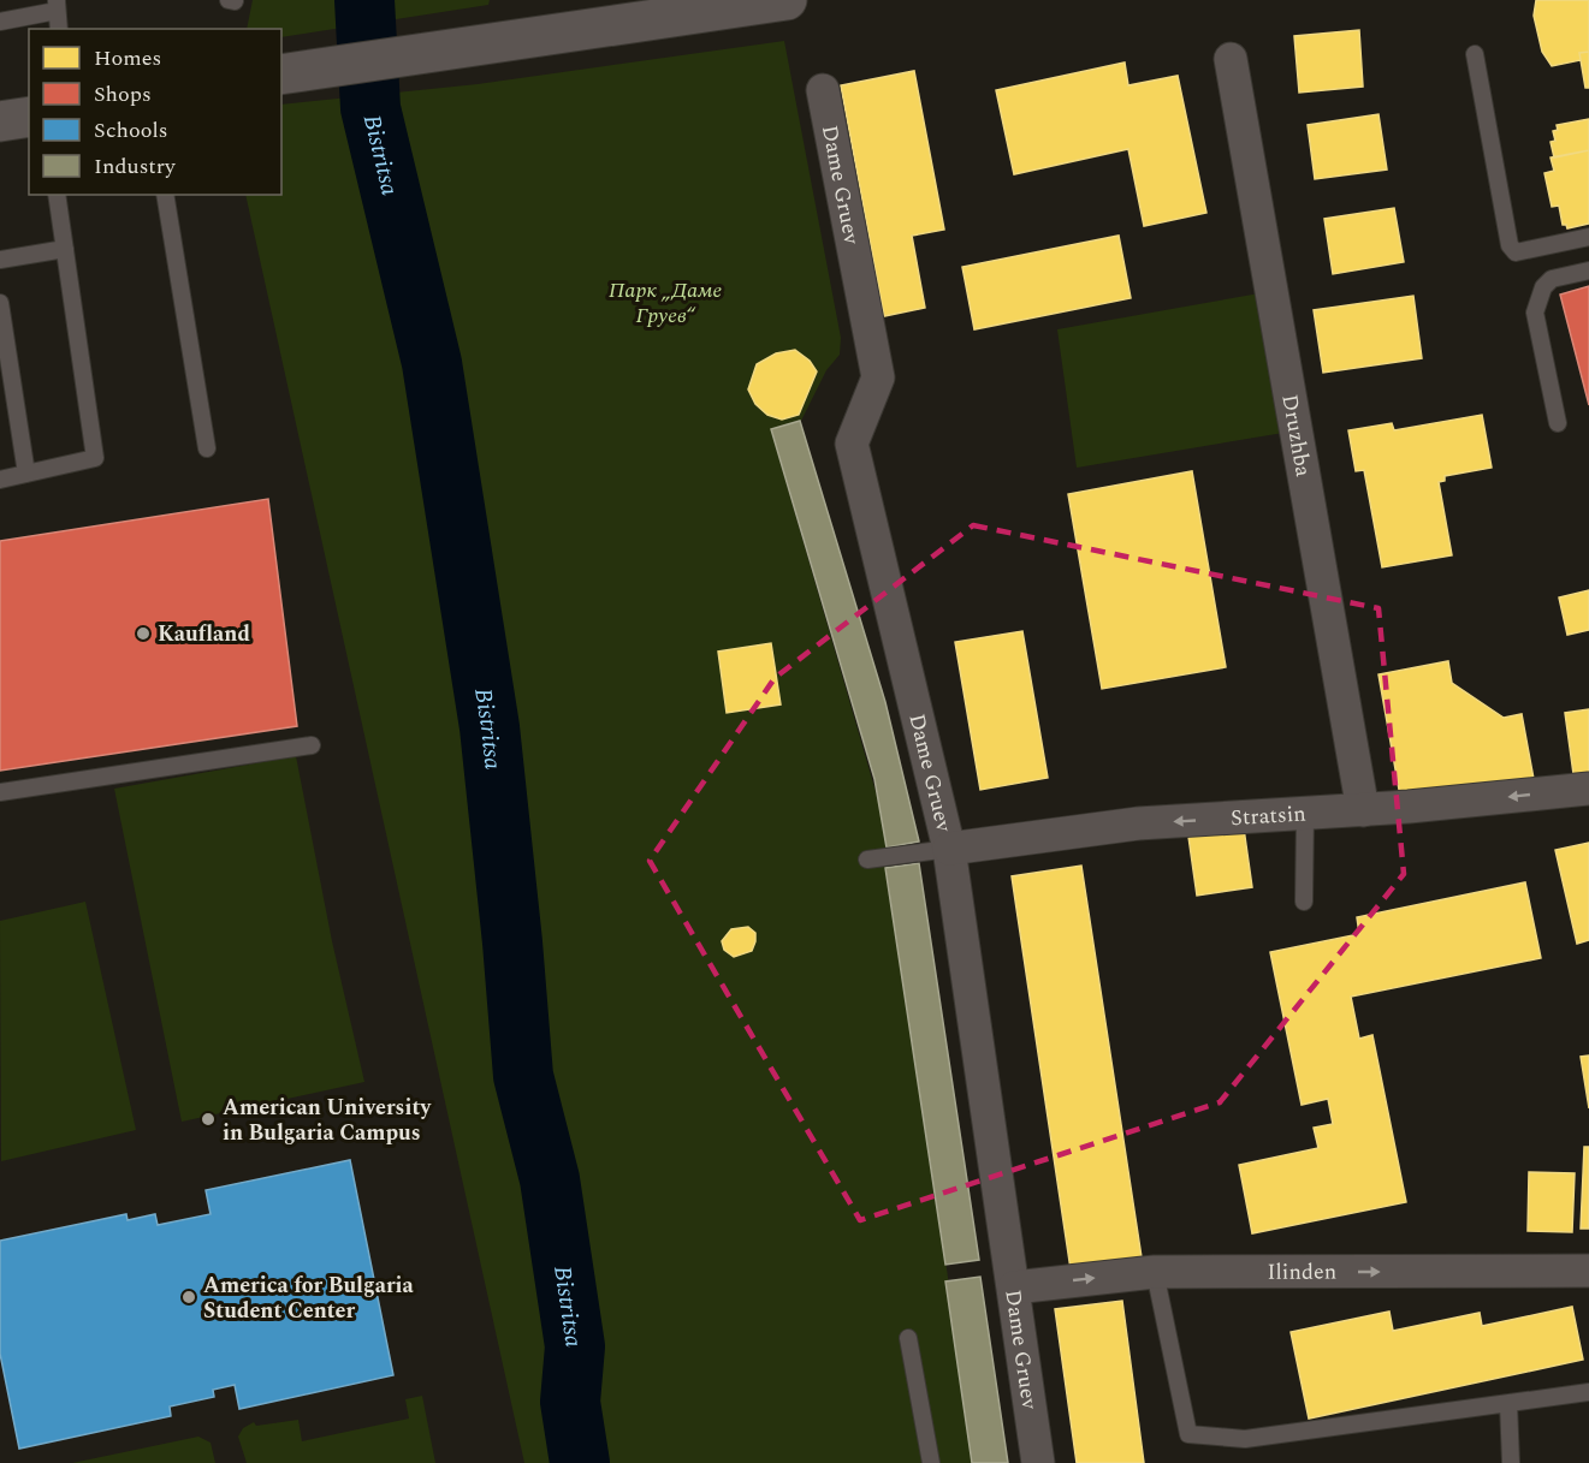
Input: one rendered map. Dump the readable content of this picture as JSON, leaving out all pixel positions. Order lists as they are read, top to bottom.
{
  "streets": {
    "street": [
      "Dame Gruev",
      "Druzhba",
      "Stratsin",
      "Ilinden"
    ]
  },
  "crossings": [
    ["Dame Gruev", "Stratsin"],
    ["Dame Gruev", "Ilinden"],
    ["Druzhba", "Stratsin"]
  ],
  "one_way": ["Stratsin", "Ilinden"],
  "water": ["Bistritsa"],
  "parks": ["Парк „Даме Груев“"],
  "places": ["Kaufland", "American University in Bulgaria Campus", "America for Bulgaria Student Center"],
  "legend": [
    "Homes",
    "Shops",
    "Schools",
    "Industry"
  ]
}
